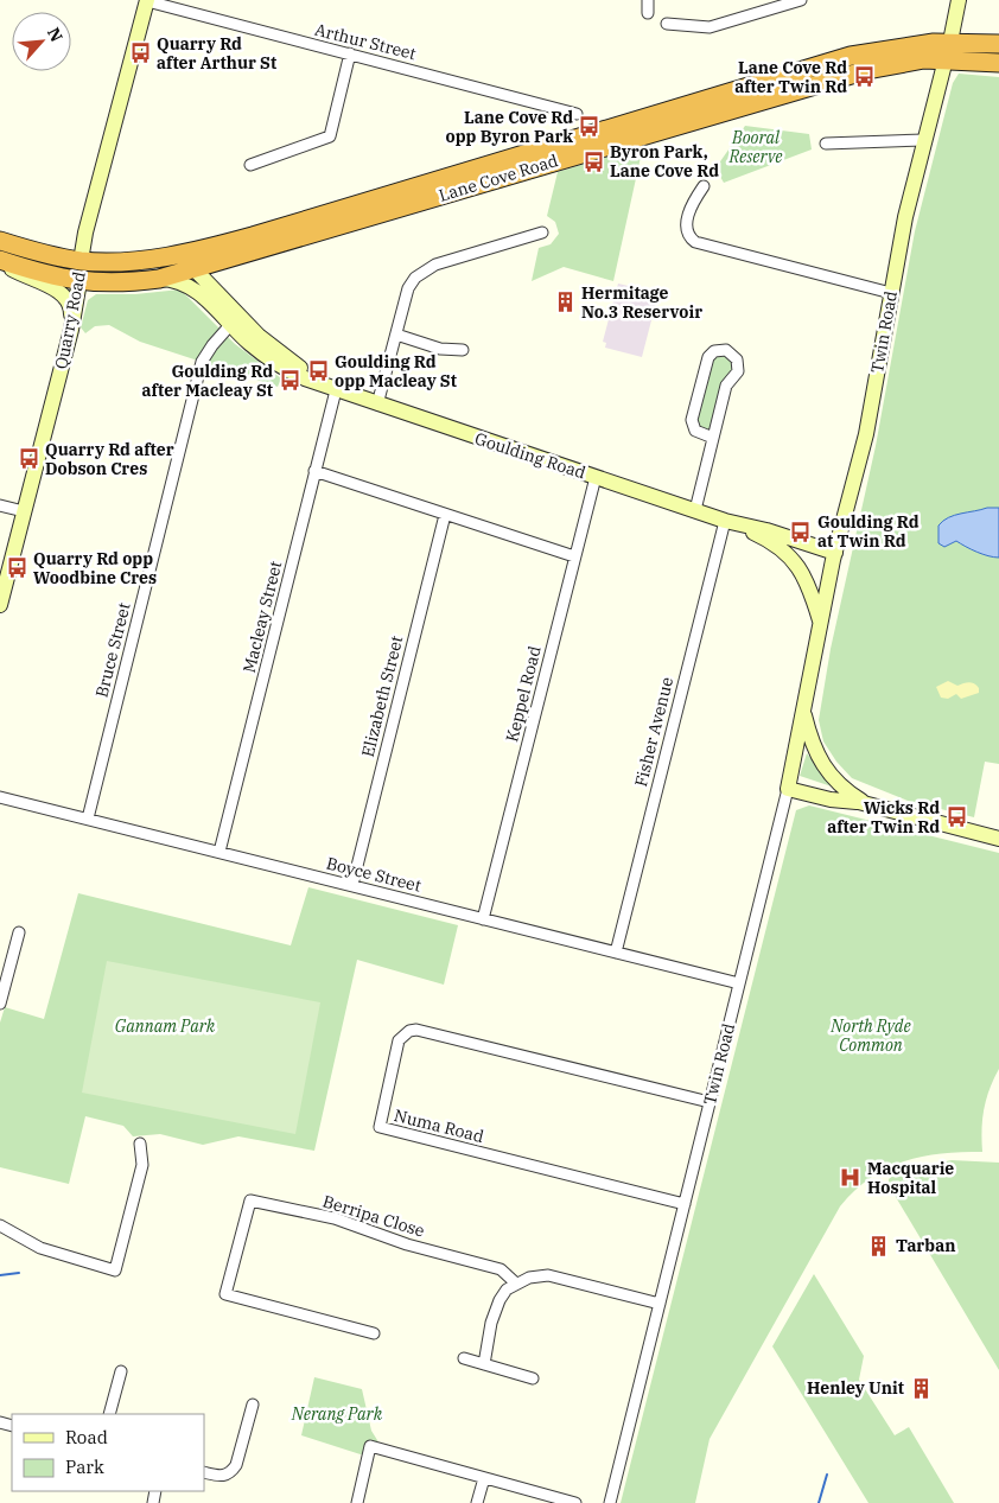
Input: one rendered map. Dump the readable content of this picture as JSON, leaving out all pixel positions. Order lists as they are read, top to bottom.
{
  "streets": {
    "highway": ["Lane Cove Road", "Quarry Road"],
    "main road": ["Twin Road", "Goulding Road"],
    "street": [
      "Arthur Street",
      "Macleay Street",
      "Bruce Street",
      "Keppel Road",
      "Elizabeth Street",
      "Fisher Avenue",
      "Boyce Street",
      "Numa Road",
      "Berripa Close"
    ]
  },
  "crossings": [
    ["Arthur Street", "Quarry Road"],
    ["Lane Cove Road", "Quarry Road"],
    ["Lane Cove Road", "Twin Road"],
    ["Lane Cove Road", "Goulding Road"],
    ["Twin Road", "Goulding Road"],
    ["Twin Road", "Boyce Street"],
    ["Twin Road", "Numa Road"],
    ["Goulding Road", "Macleay Street"],
    ["Goulding Road", "Bruce Street"],
    ["Goulding Road", "Keppel Road"],
    ["Goulding Road", "Fisher Avenue"],
    ["Macleay Street", "Boyce Street"],
    ["Bruce Street", "Boyce Street"],
    ["Keppel Road", "Boyce Street"],
    ["Elizabeth Street", "Boyce Street"],
    ["Fisher Avenue", "Boyce Street"]
  ],
  "parks": [
    "Booral Reserve",
    "Gannam Park",
    "North Ryde Common",
    "Nerang Park"
  ],
  "places": {
    "bus stop": [
      "Quarry Rd after Arthur St",
      "Lane Cove Rd after Twin Rd",
      "Lane Cove Rd opp Byron Park",
      "Byron Park, Lane Cove Rd",
      "Goulding Rd opp Macleay St",
      "Goulding Rd after Macleay St",
      "Quarry Rd after Dobson Cres",
      "Goulding Rd at Twin Rd",
      "Quarry Rd opp Woodbine Cres",
      "Wicks Rd after Twin Rd"
    ],
    "building": ["Hermitage No.3 Reservoir", "Tarban", "Henley Unit"],
    "hospital": ["Macquarie Hospital"]
  },
  "legend": ["Road", "Park"],
  "north": "top right"
}
